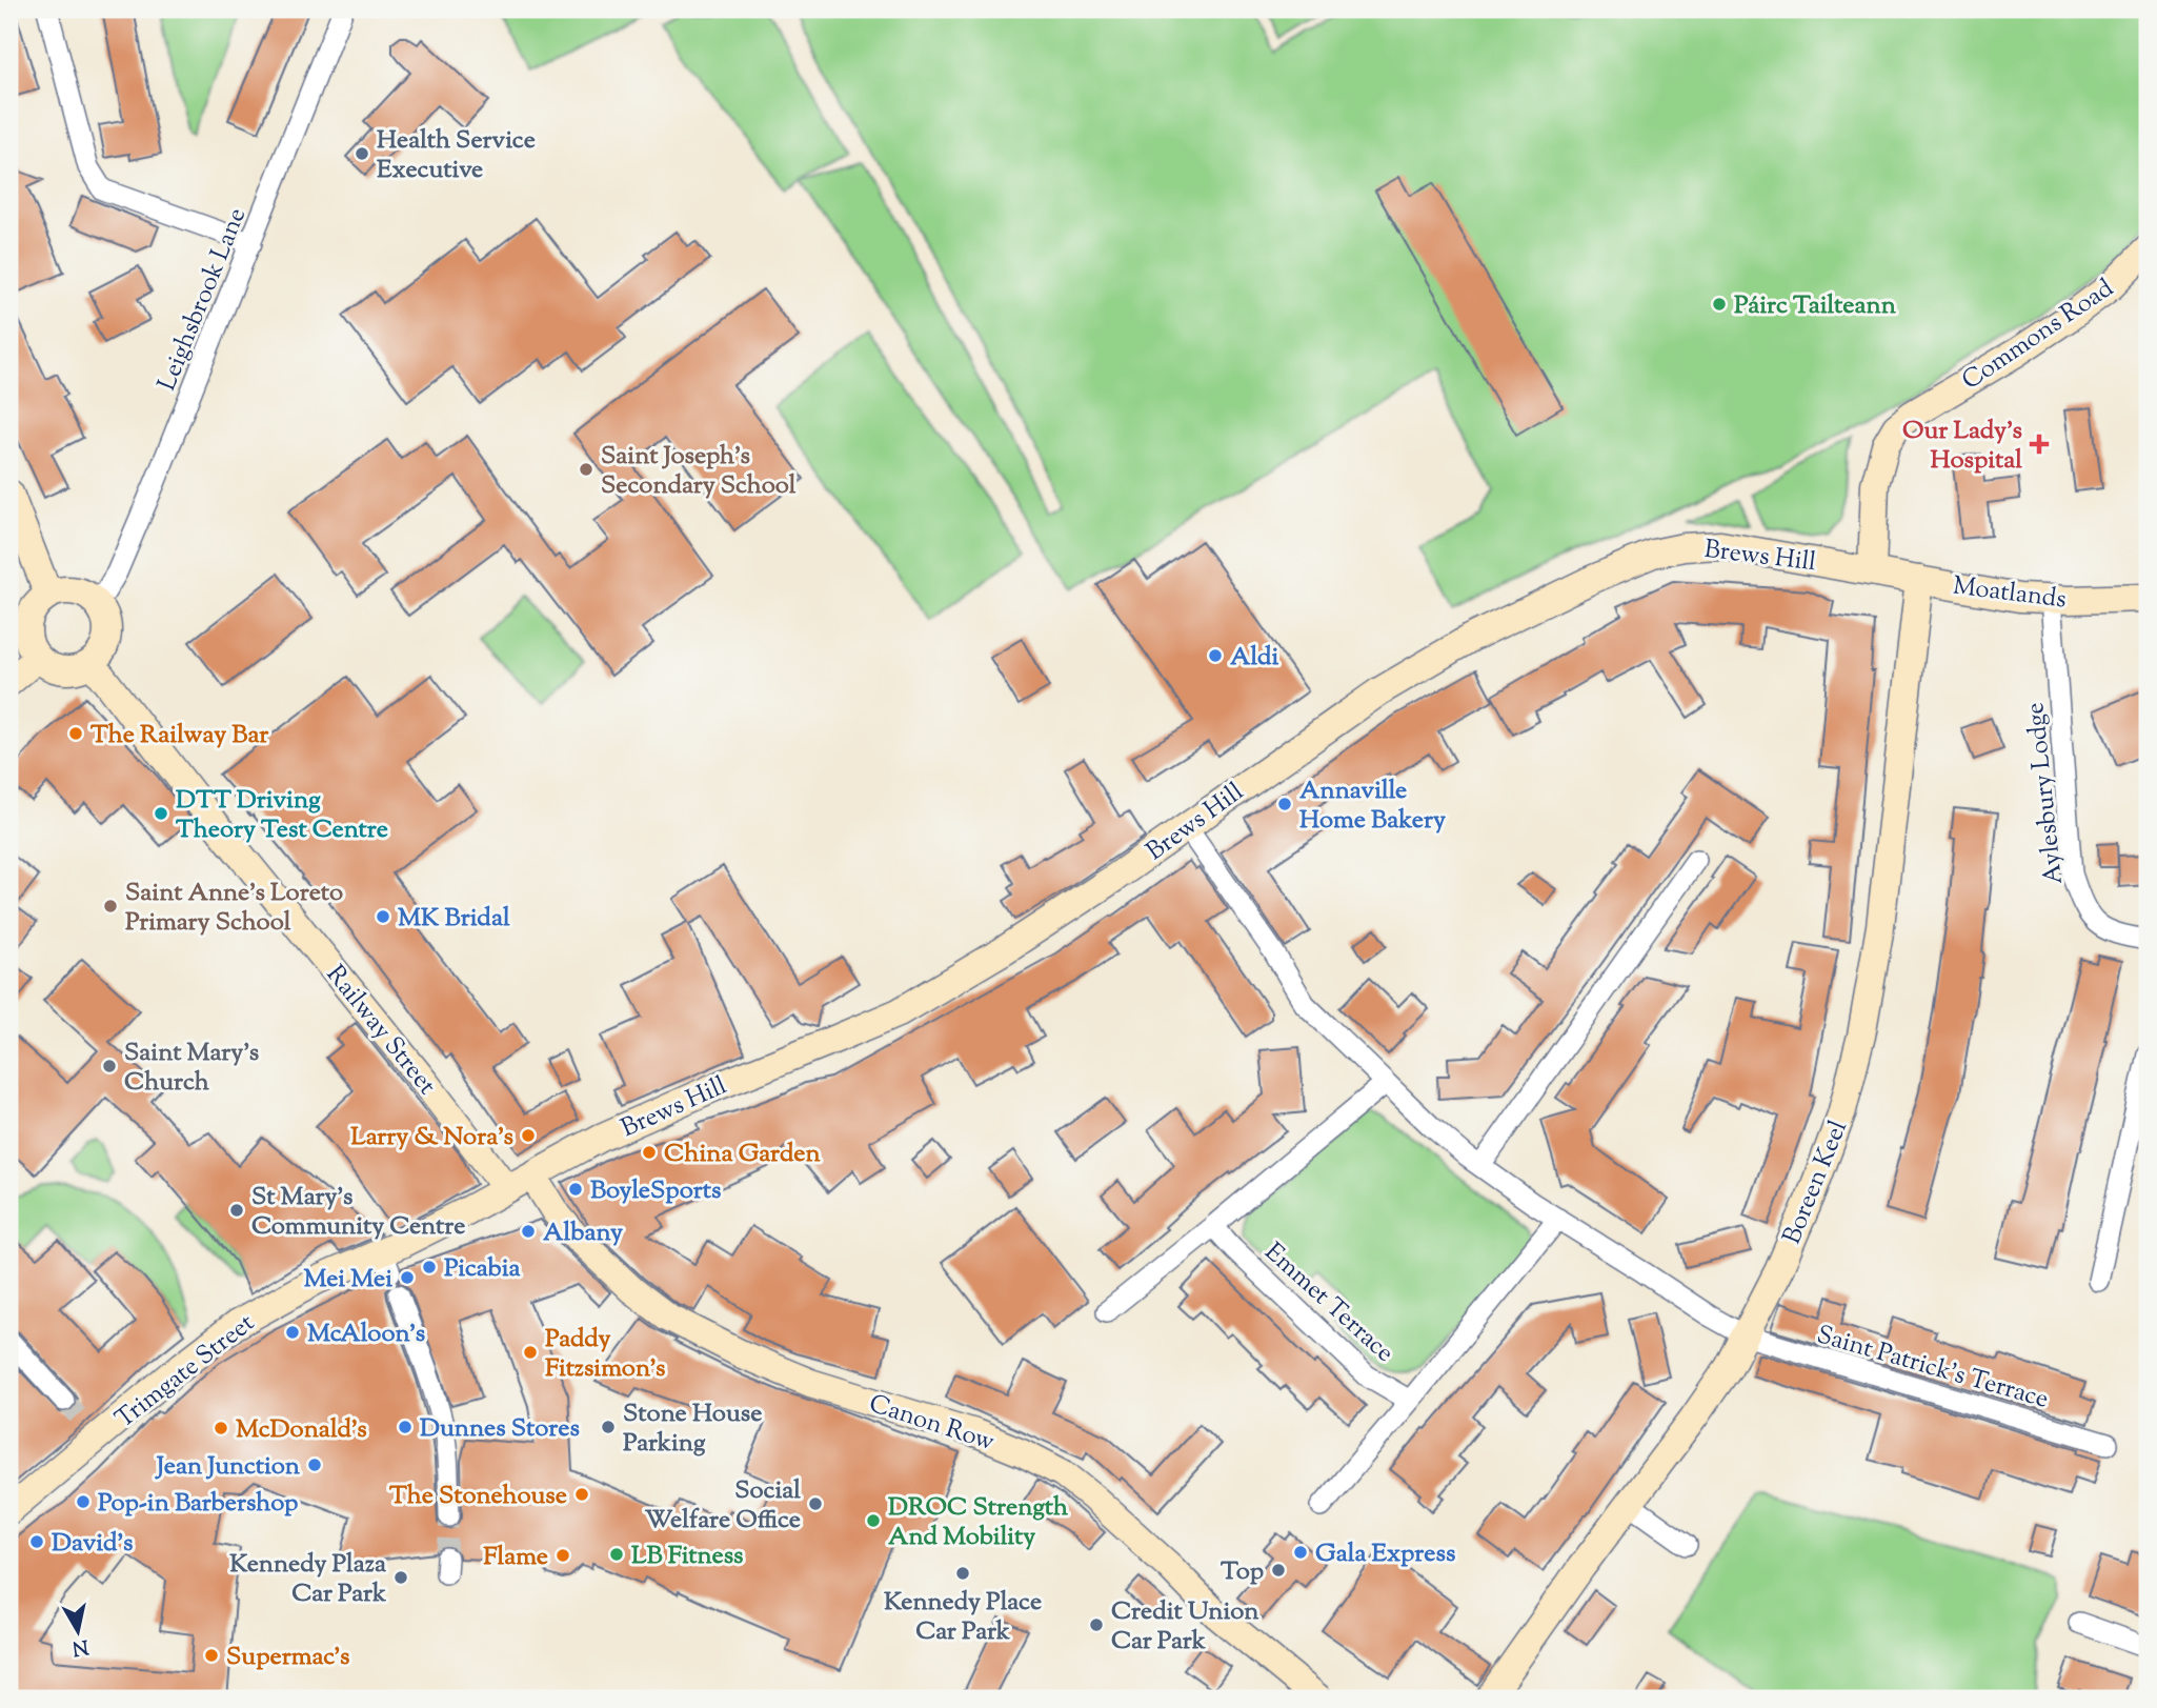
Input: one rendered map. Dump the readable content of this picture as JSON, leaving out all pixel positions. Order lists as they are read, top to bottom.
{
  "streets": {
    "street": [
      "Leighsbrook Lane",
      "Commons Road",
      "Brews Hill",
      "Moatlands",
      "Aylesbury Lodge",
      "Railway Street",
      "Boreen Keel",
      "Emmet Terrace",
      "Saint Patrick's Terrace",
      "Trimgate Street",
      "Canon Row"
    ]
  },
  "crossings": [
    ["Leighsbrook Lane", "Railway Street"],
    ["Commons Road", "Brews Hill"],
    ["Commons Road", "Moatlands"],
    ["Brews Hill", "Moatlands"],
    ["Brews Hill", "Saint Patrick's Terrace"],
    ["Brews Hill", "Trimgate Street"],
    ["Brews Hill", "Canon Row"],
    ["Moatlands", "Aylesbury Lodge"],
    ["Moatlands", "Boreen Keel"],
    ["Railway Street", "Trimgate Street"],
    ["Boreen Keel", "Saint Patrick's Terrace"],
    ["Trimgate Street", "Canon Row"]
  ],
  "places": {
    "other": [
      "Health Service Executive",
      "Páirc Tailteann",
      "Saint Joseph's Secondary School",
      "Aldi",
      "The Railway Bar",
      "Annaville Home Bakery",
      "DTT Driving Theory Test Centre",
      "Saint Anne's Loreto Primary School",
      "MK Bridal",
      "Saint Mary's Church",
      "Larry & Nora’s",
      "China Garden",
      "BoyleSports",
      "St Mary's Community Centre",
      "Albany",
      "Picabia",
      "Mei Mei",
      "McAloon's",
      "Paddy Fitzsimon’s",
      "Dunnes Stores",
      "Stone House Parking",
      "McDonald's",
      "Jean Junction",
      "The Stonehouse",
      "Pop-in Barbershop",
      "Social Welfare Office",
      "DROC Strength And Mobility",
      "David's",
      "Gala Express",
      "LB Fitness",
      "Flame",
      "Top",
      "Kennedy Place Car Park",
      "Kennedy Plaza Car Park",
      "Credit Union Car Park",
      "Supermac's"
    ],
    "health": ["Our Lady’s Hospital"]
  },
  "north": "bottom"
}
